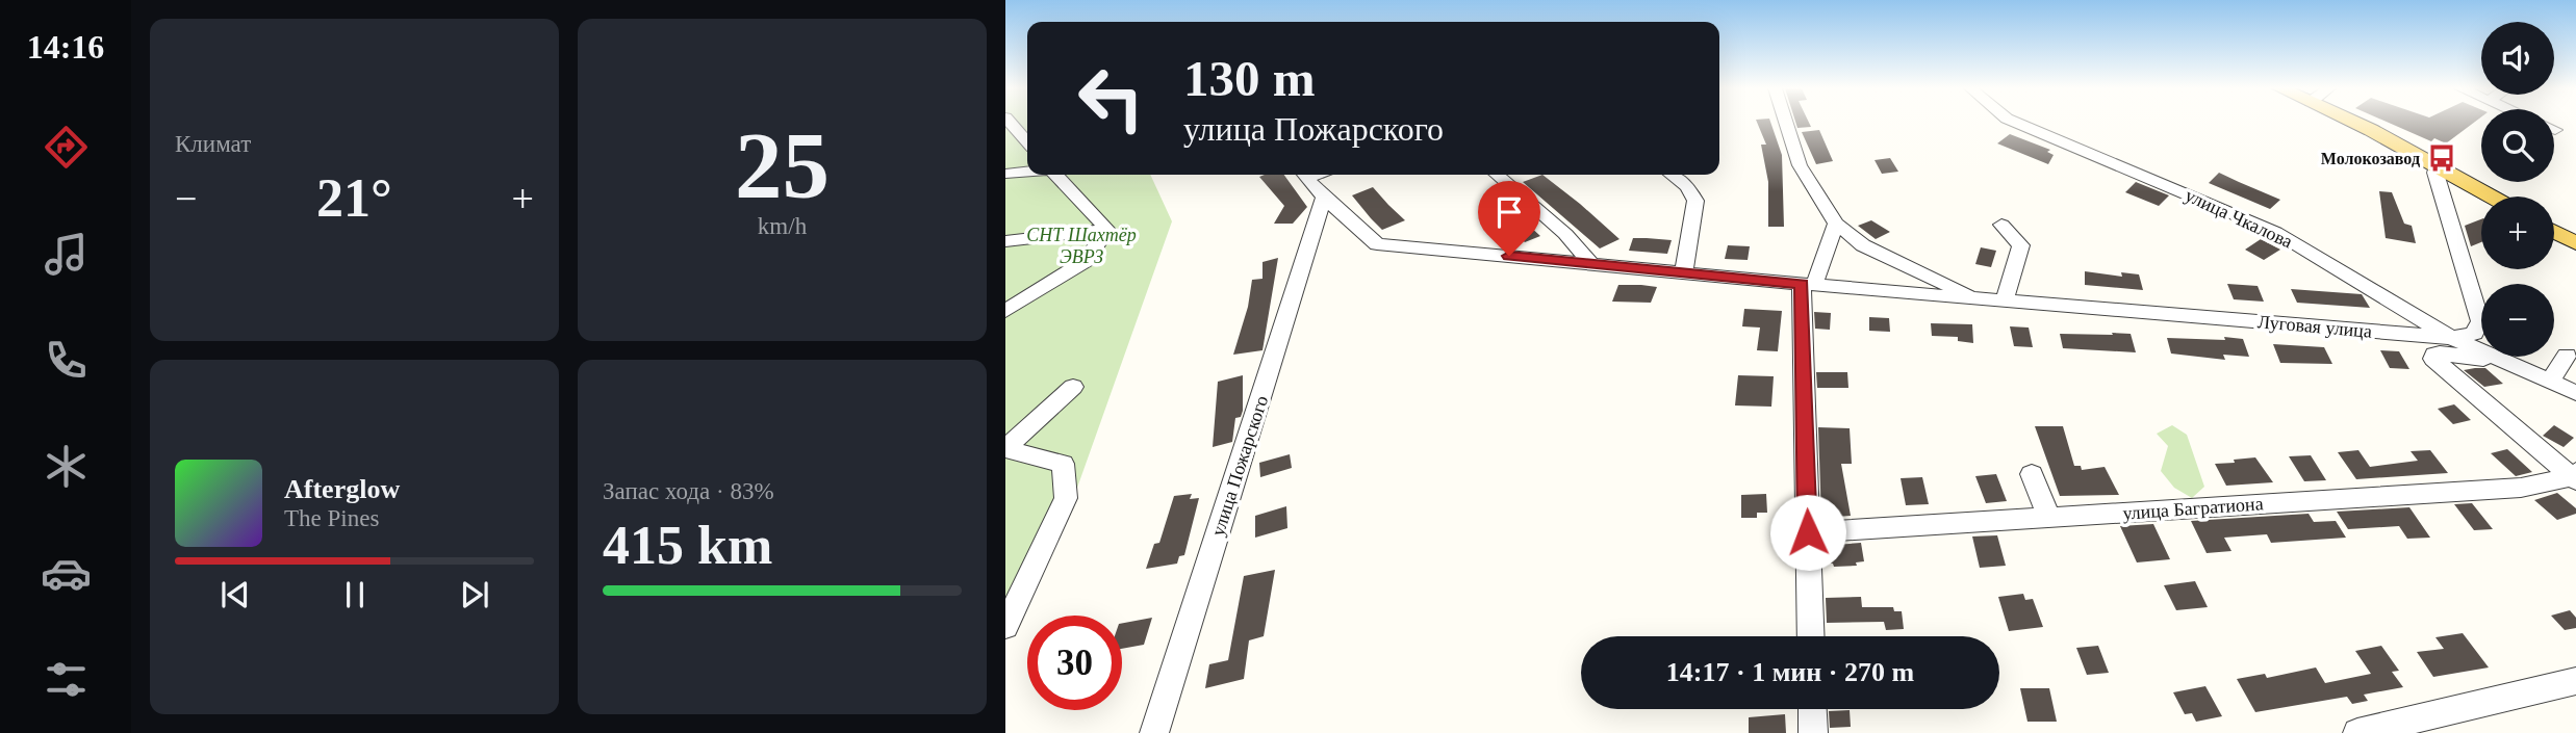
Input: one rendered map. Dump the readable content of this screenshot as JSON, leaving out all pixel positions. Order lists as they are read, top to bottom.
{
  "streets": {
    "street": [
      "улица Чкалова",
      "Луговая улица",
      "улица Пожарского",
      "улица Багратиона"
    ]
  },
  "crossings": [
    ["улица Чкалова", "Луговая улица"],
    ["улица Чкалова", "улица Багратиона"]
  ],
  "parks": ["СНТ Шахтёр ЭВРЗ"],
  "places": {
    "bus stop": ["Молокозавод"]
  },
  "page": {
    "tabs": "14:16",
    "tile": [
      "Климат",
      ["25", "km/h"],
      ["Запас хода · 83%", "415 km"]
    ],
    "map_buttons": ["+", "−"],
    "turn": ["130 m", "улица Пожарского"],
    "heat": ["−", "21°", "+"],
    "song": ["Afterglow", "The Pines"],
    "limit": "30",
    "trip": "14:17 · 1 мин · 270 m"
  }
}
